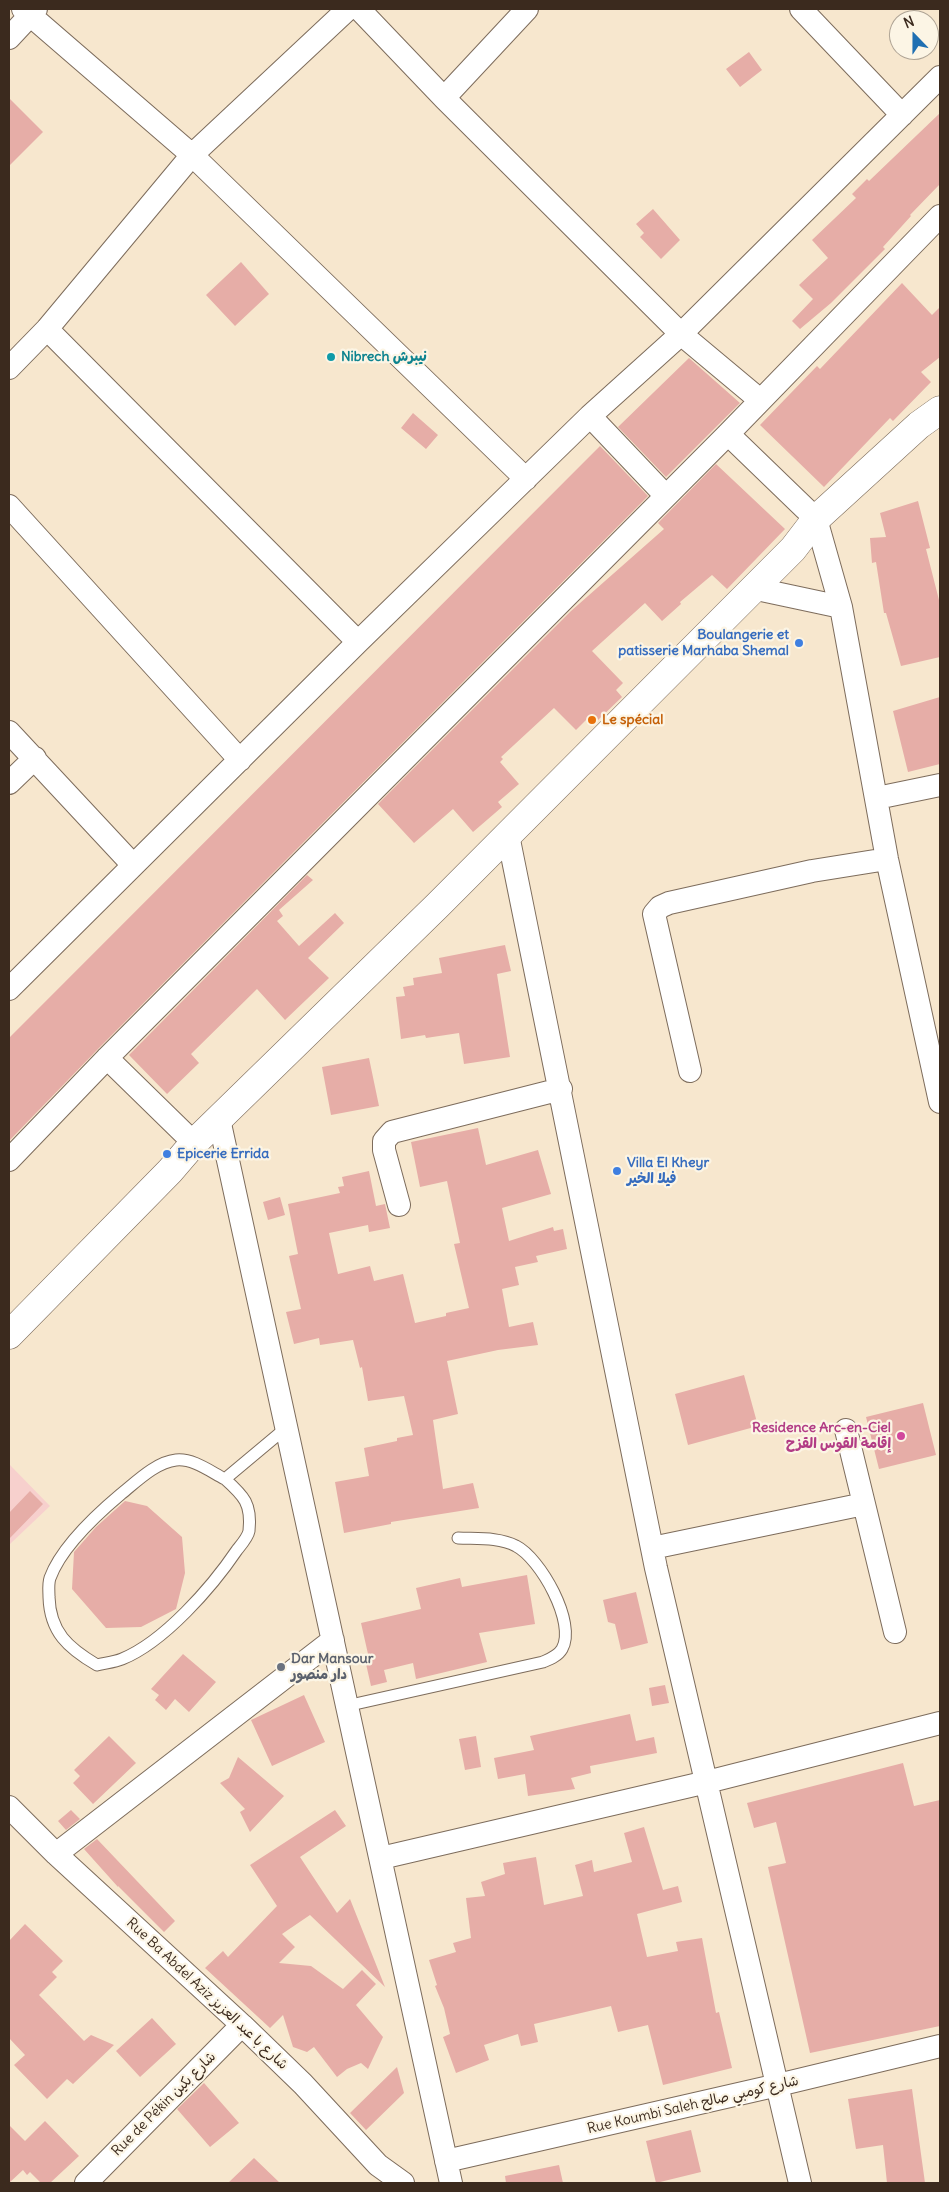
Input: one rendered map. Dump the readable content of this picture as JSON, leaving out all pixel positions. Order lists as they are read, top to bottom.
{
  "streets": {
    "street": ["Rue Ba Abdel Aziz شارع با عبد العزيز", "Rue de Pékin شارع بكين", "Rue Koumbi Saleh شارع كومبي صالح"]
  },
  "crossings": [
    ["Rue Ba Abdel Aziz شارع با عبد العزيز", "Rue de Pékin شارع بكين"]
  ],
  "places": [
    "Nibrech نيبرش",
    "Boulangerie et patisserie Marhaba Shemal",
    "Le spécial",
    "Epicerie Errida",
    "Villa El Kheyr فيلا الخير",
    "Residence Arc-en-Ciel إقامة القوس القزح",
    "Dar Mansour دار منصور"
  ],
  "north": "top"
}
